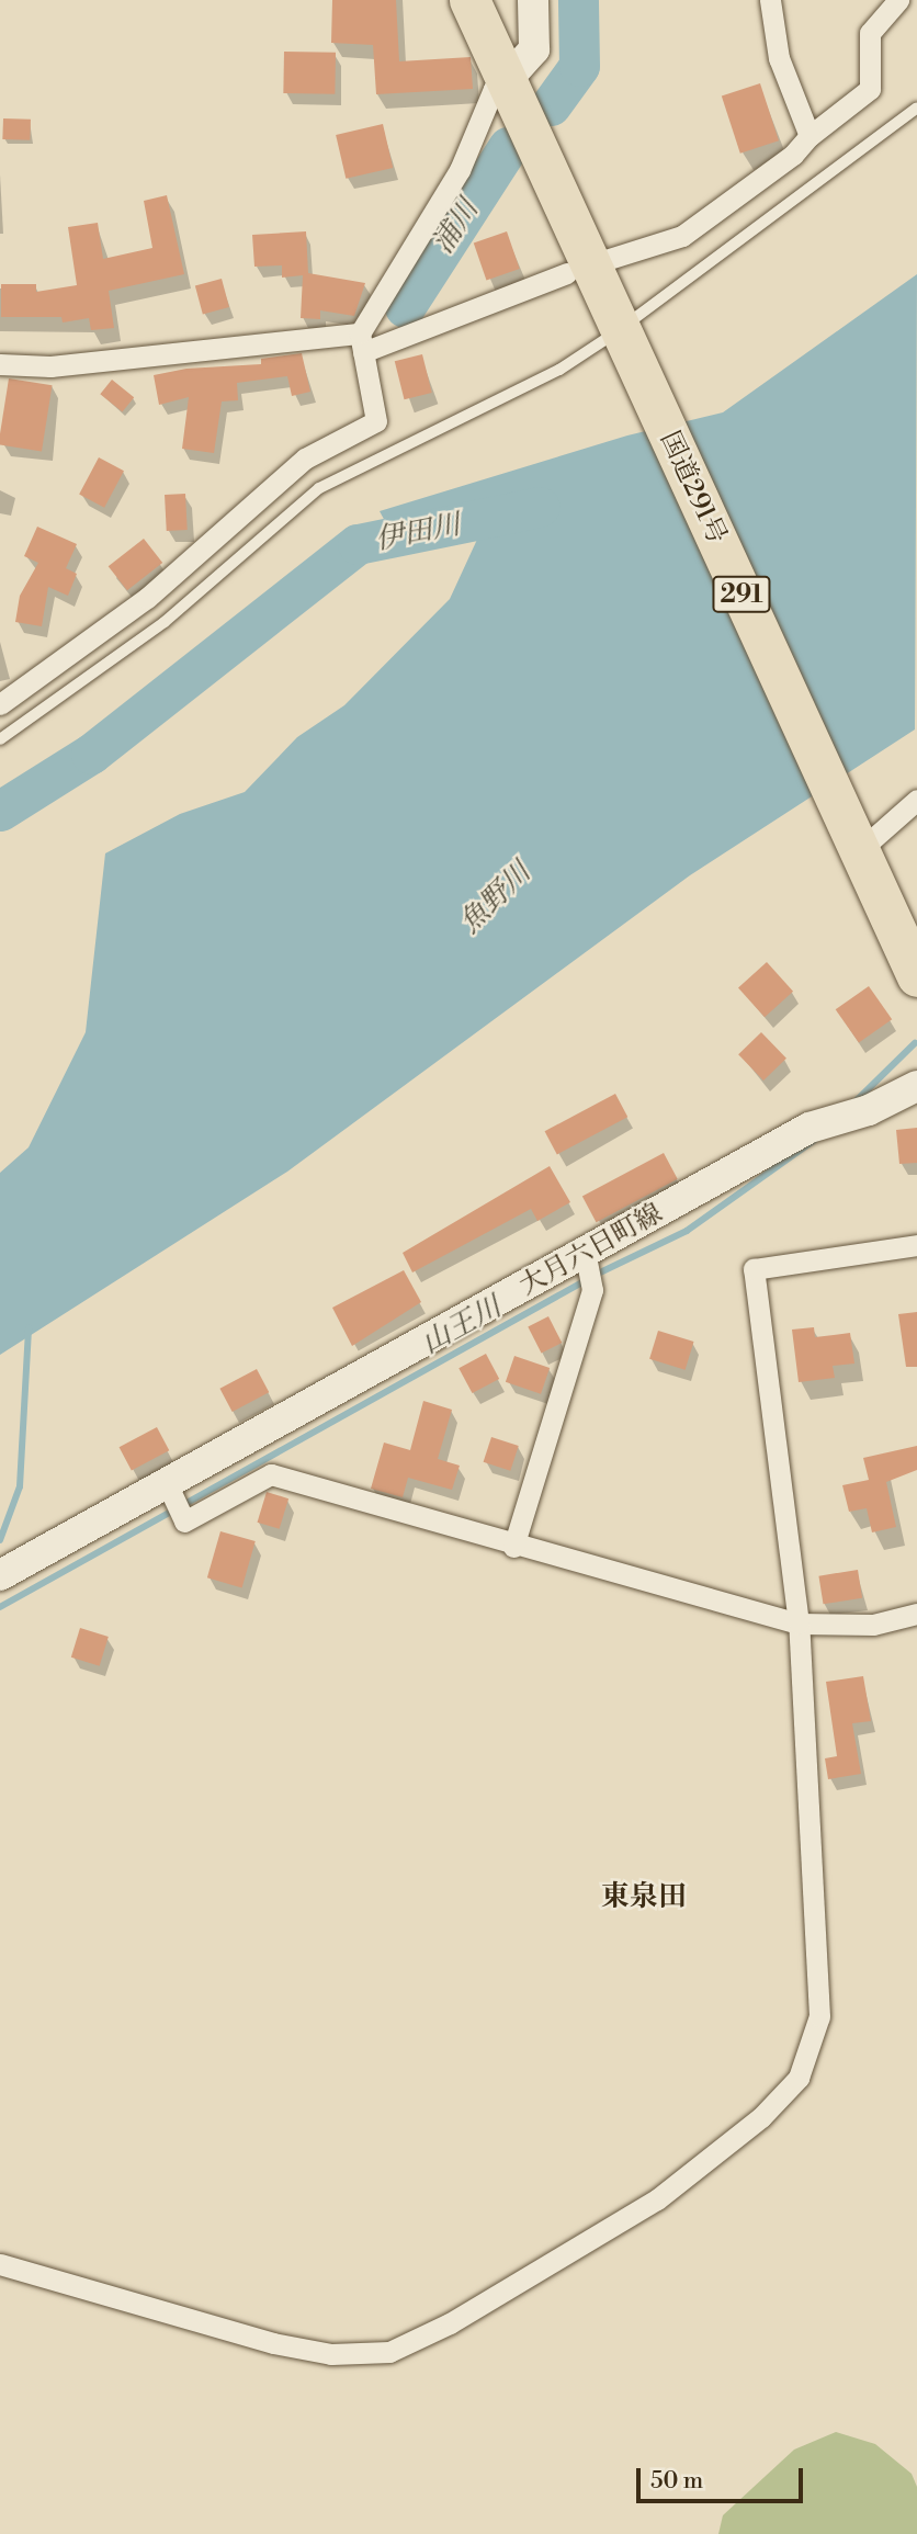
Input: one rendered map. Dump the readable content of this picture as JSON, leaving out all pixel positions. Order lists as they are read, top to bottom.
{
  "streets": {
    "highway": ["国道291号", "291"],
    "main road": ["大月六日町線"]
  },
  "districts": ["東泉田"],
  "water": [
    "浦川",
    "伊田川",
    "魚野川",
    "山王川"
  ],
  "scale_bar": "50 m"
}
